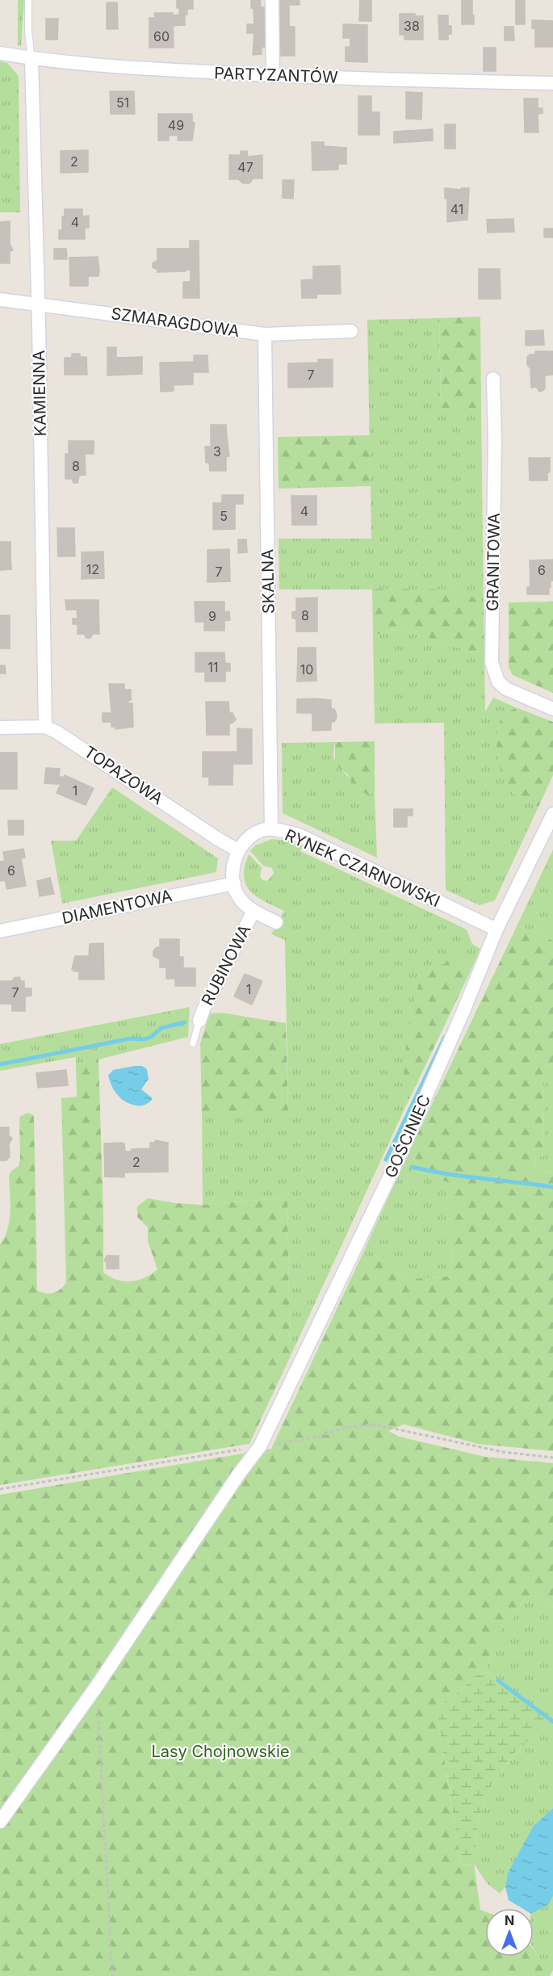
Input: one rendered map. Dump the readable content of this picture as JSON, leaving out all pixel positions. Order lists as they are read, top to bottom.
{
  "streets": {
    "street": [
      "PARTYZANTÓW",
      "SZMARAGDOWA",
      "KAMIENNA",
      "GRANITOWA",
      "SKALNA",
      "TOPAZOWA",
      "RYNEK CZARNOWSKI",
      "DIAMENTOWA",
      "RUBINOWA",
      "GOŚCINIEC"
    ]
  },
  "crossings": [
    ["PARTYZANTÓW", "KAMIENNA"],
    ["SZMARAGDOWA", "KAMIENNA"],
    ["SZMARAGDOWA", "SKALNA"],
    ["KAMIENNA", "TOPAZOWA"],
    ["SKALNA", "RYNEK CZARNOWSKI"],
    ["TOPAZOWA", "RYNEK CZARNOWSKI"],
    ["RYNEK CZARNOWSKI", "GOŚCINIEC"]
  ],
  "parks": ["Lasy Chojnowskie"],
  "house_numbers": [
    "38",
    "60",
    "51",
    "49",
    "2",
    "47",
    "41",
    "4",
    "7",
    "3",
    "8",
    "4",
    "5",
    "12",
    "6",
    "7",
    "8",
    "9",
    "11",
    "10",
    "1",
    "6",
    "1",
    "7",
    "2"
  ],
  "north": "top"
}
